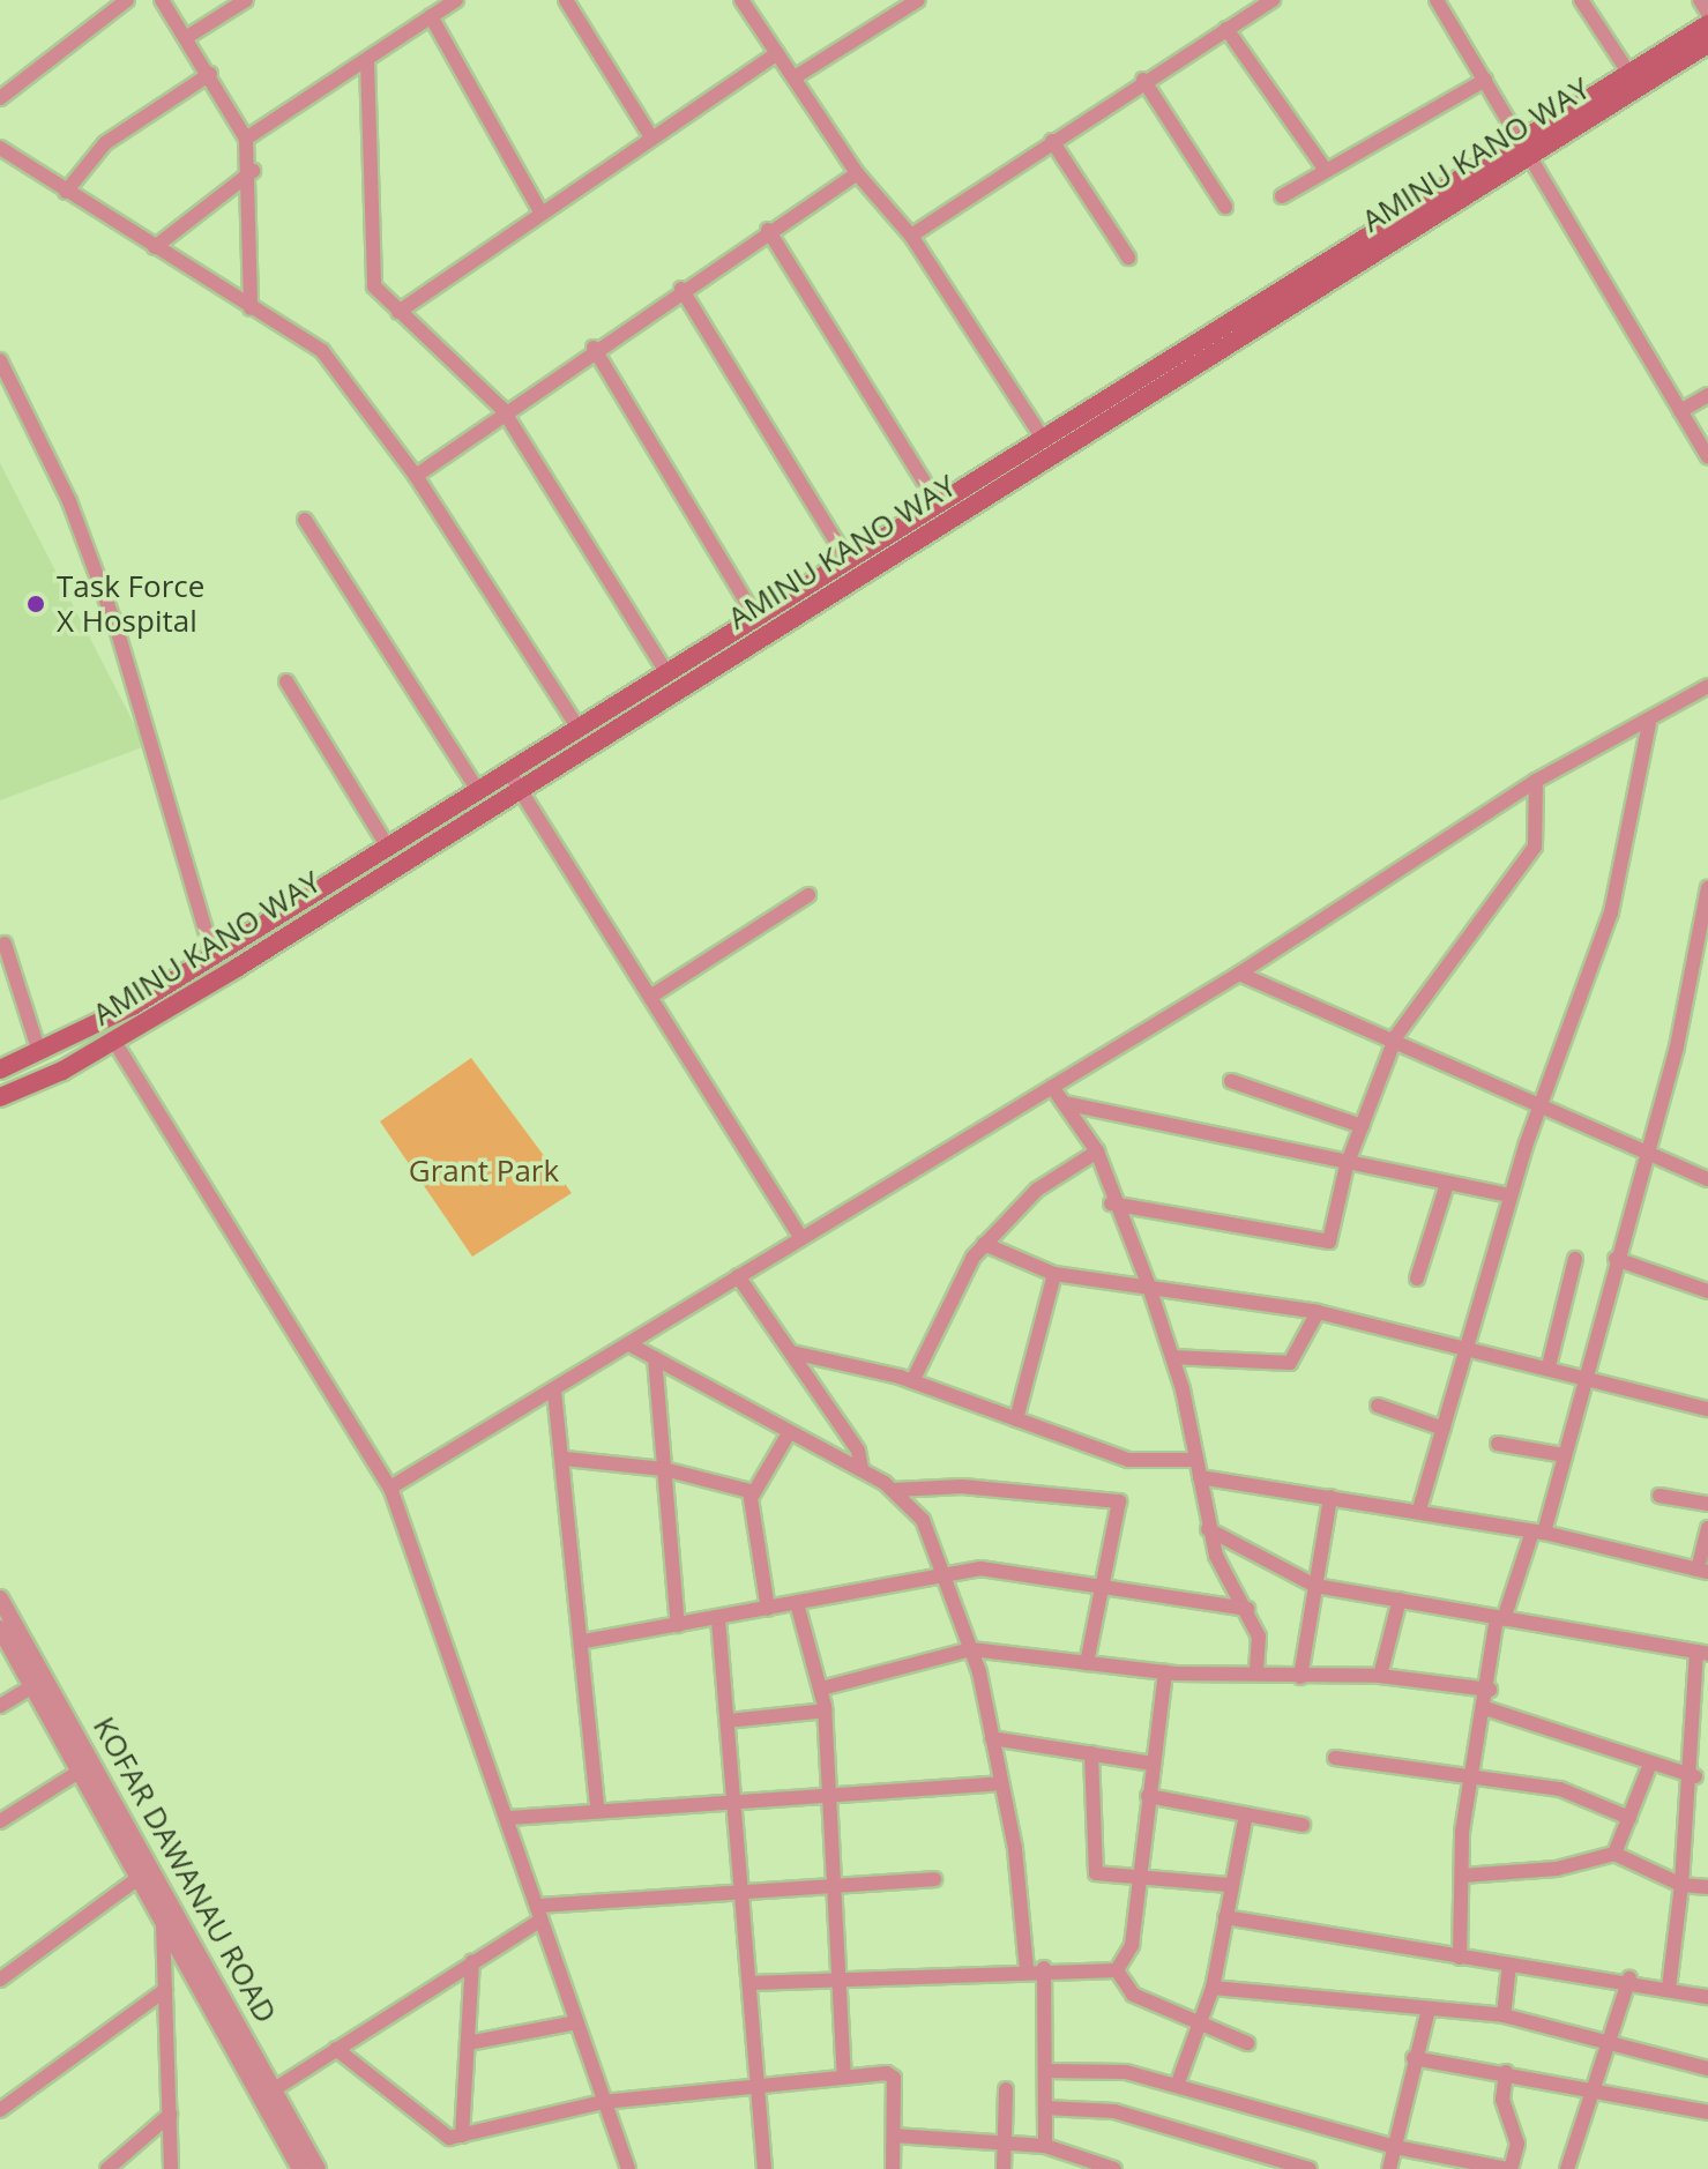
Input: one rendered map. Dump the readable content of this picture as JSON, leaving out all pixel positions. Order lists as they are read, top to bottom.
{
  "streets": {
    "main road": ["AMINU KANO WAY"],
    "street": ["KOFAR DAWANAU ROAD"]
  },
  "parks": ["Grant Park"],
  "places": ["Task Force X Hospital"]
}
